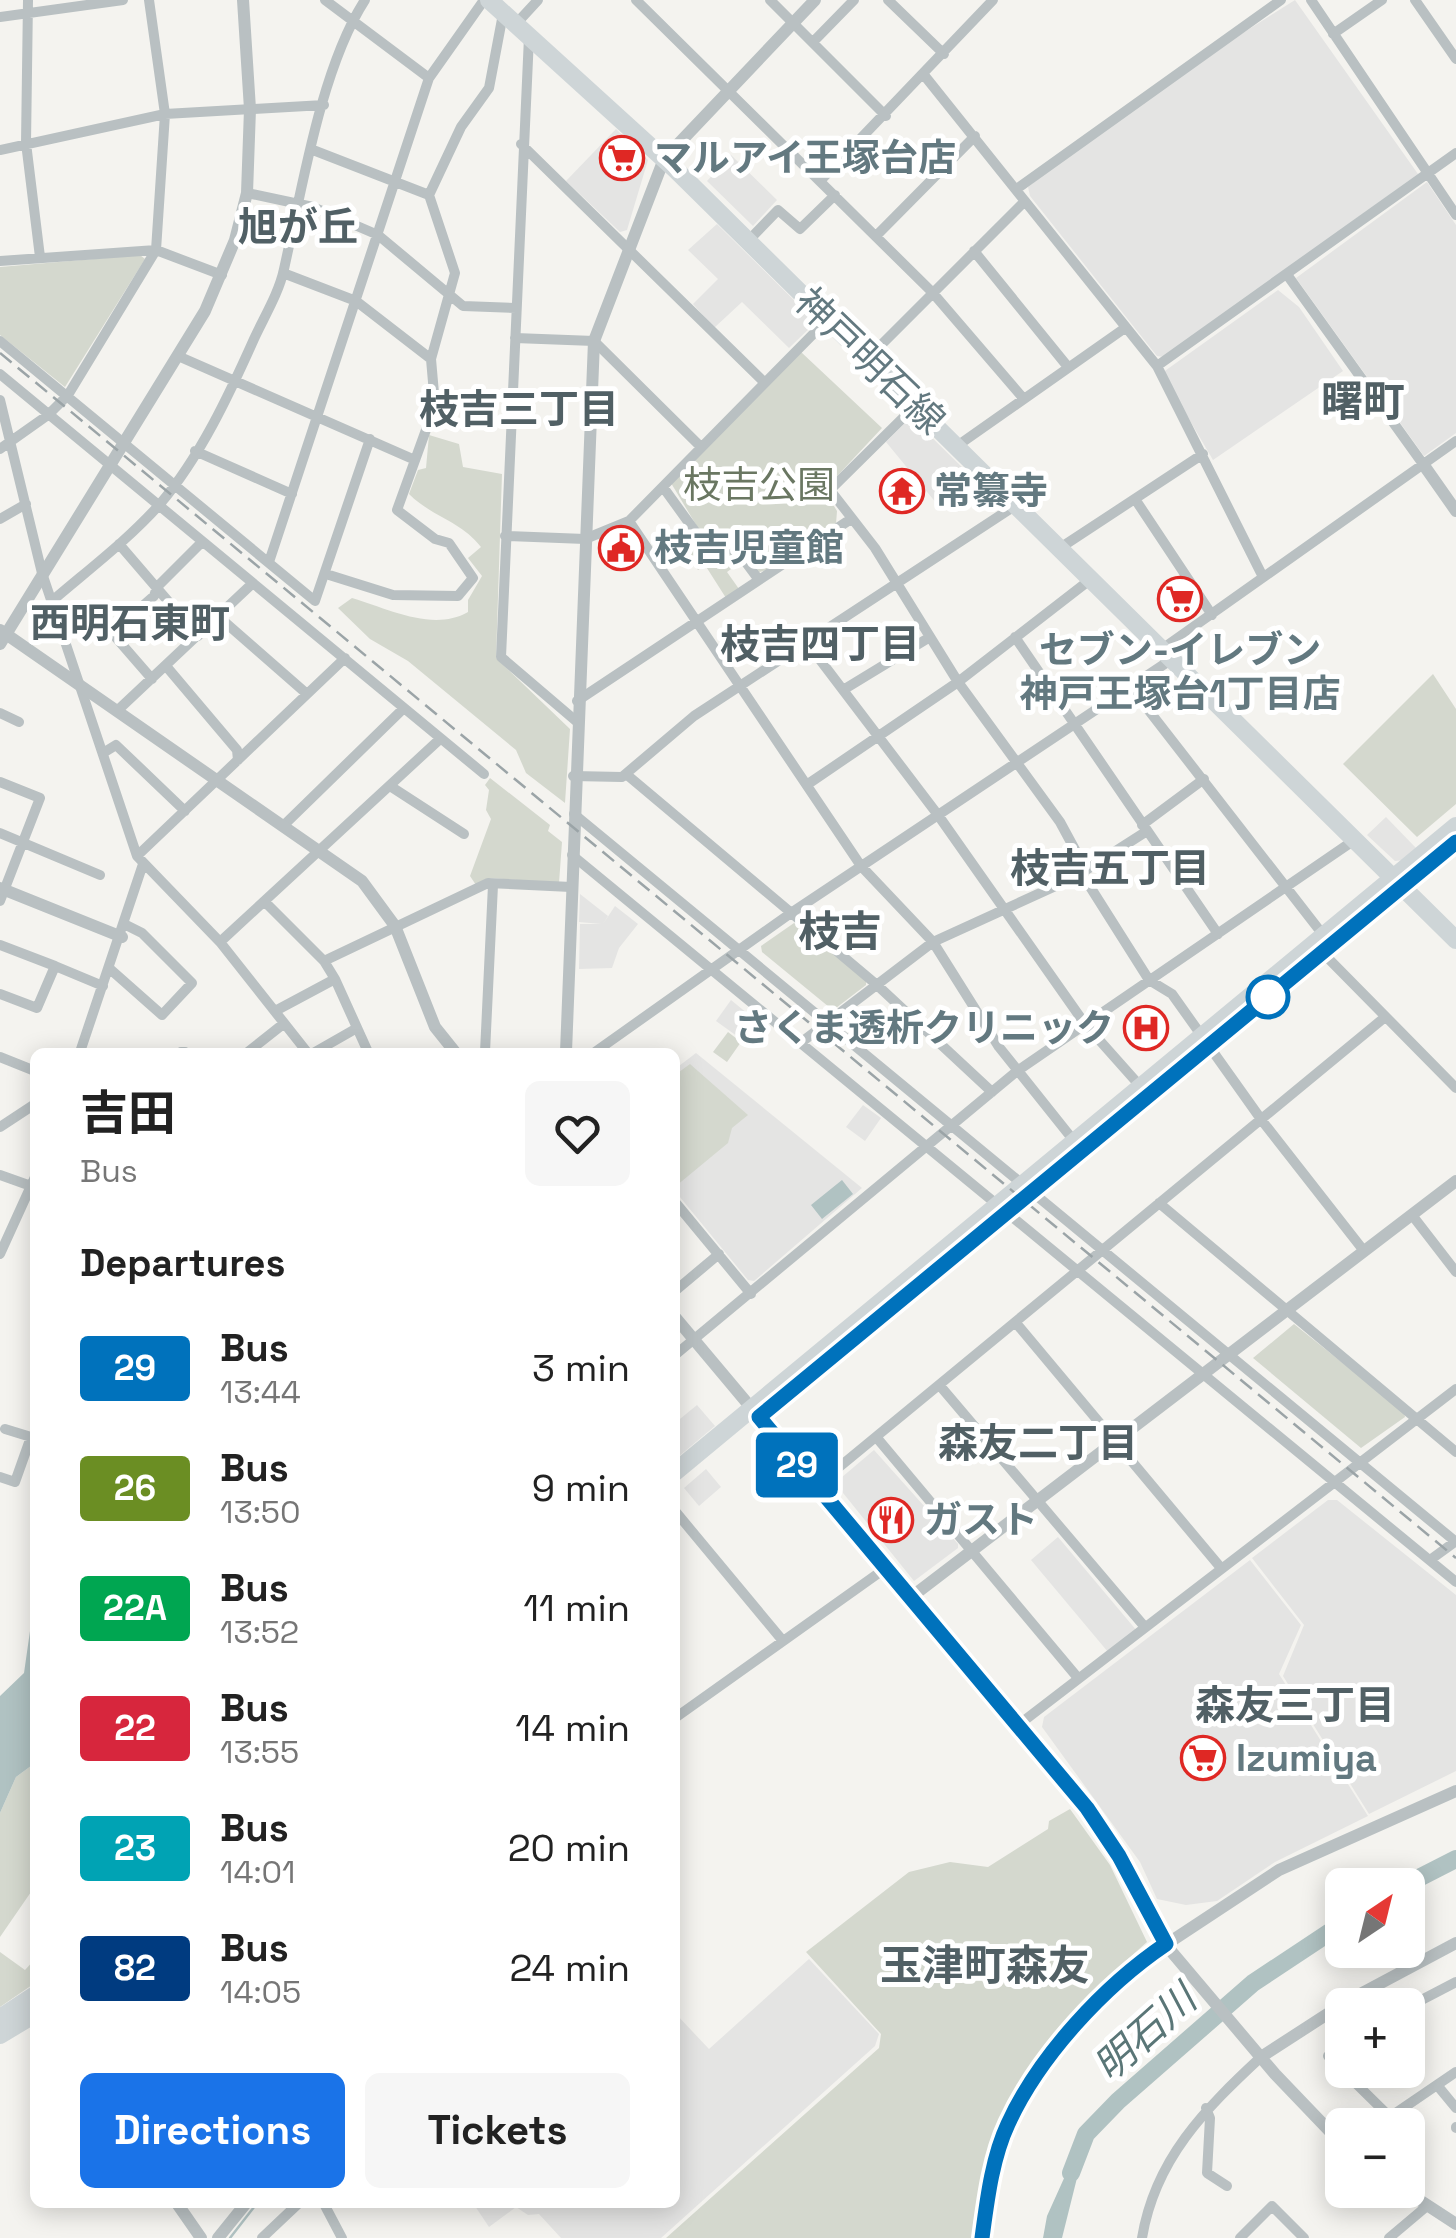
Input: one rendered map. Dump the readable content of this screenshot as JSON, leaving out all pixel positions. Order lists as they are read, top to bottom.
{
  "streets": {
    "main road": ["神戸明石線"]
  },
  "districts": [
    "旭が丘",
    "曙町",
    "枝吉三丁目",
    "西明石東町",
    "枝吉四丁目",
    "枝吉五丁目",
    "枝吉",
    "森友二丁目",
    "森友三丁目",
    "玉津町森友"
  ],
  "water": ["明石川"],
  "parks": ["枝吉公園"],
  "places": {
    "supermarket": ["マルアイ王塚台店", "セブン-イレブン 神戸王塚台1丁目店", "Izumiya"],
    "temple": ["常纂寺"],
    "public building": ["枝吉児童館"],
    "hospital": ["さくま透析クリニック"],
    "restaurant": ["ガスト"]
  },
  "lines": ["bus line 29"],
  "north": "top right",
  "page": {
    "on_map": "29",
    "heading": [
      ["吉田", "Bus"],
      "Departures"
    ],
    "list": [
      {
        "mark": "29",
        "name": "Bus",
        "note": "13:44",
        "value": "3 min"
      },
      {
        "mark": "26",
        "name": "Bus",
        "note": "13:50",
        "value": "9 min"
      },
      {
        "mark": "22A",
        "name": "Bus",
        "note": "13:52",
        "value": "11 min"
      },
      {
        "mark": "22",
        "name": "Bus",
        "note": "13:55",
        "value": "14 min"
      },
      {
        "mark": "23",
        "name": "Bus",
        "note": "14:01",
        "value": "20 min"
      },
      {
        "mark": "82",
        "name": "Bus",
        "note": "14:05",
        "value": "24 min"
      }
    ],
    "map_buttons": ["+", "−"],
    "buttons": ["Directions", "Tickets"]
  }
}
